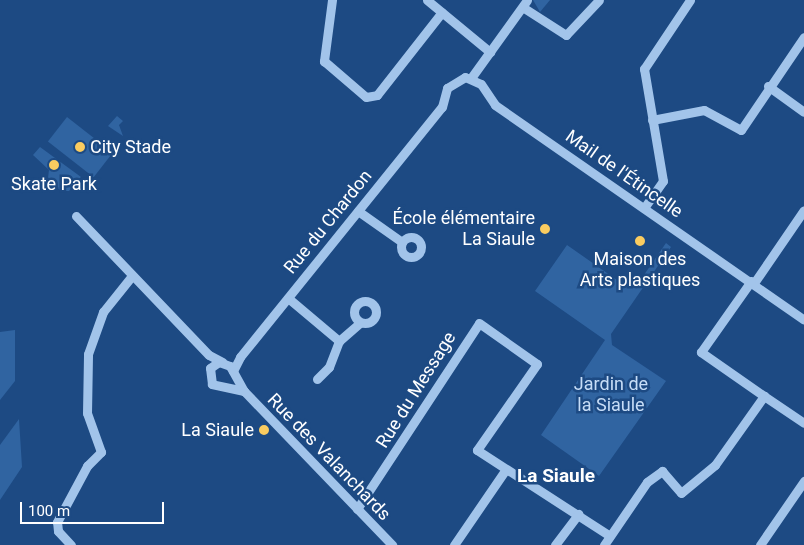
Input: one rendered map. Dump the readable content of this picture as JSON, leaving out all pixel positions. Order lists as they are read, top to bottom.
{
  "streets": {
    "street": [
      "Mail de l'Étincelle",
      "Rue du Chardon",
      "Rue du Message",
      "Rue des Valanchards"
    ]
  },
  "crossings": [
    ["Mail de l'Étincelle", "Rue du Chardon"],
    ["Rue du Chardon", "Rue des Valanchards"],
    ["Rue du Message", "Rue des Valanchards"]
  ],
  "districts": ["La Siaule"],
  "parks": ["Jardin de la Siaule"],
  "places": [
    "City Stade",
    "Skate Park",
    "École élémentaire La Siaule",
    "Maison des Arts plastiques",
    "La Siaule"
  ],
  "scale_bar": "100 m"
}
